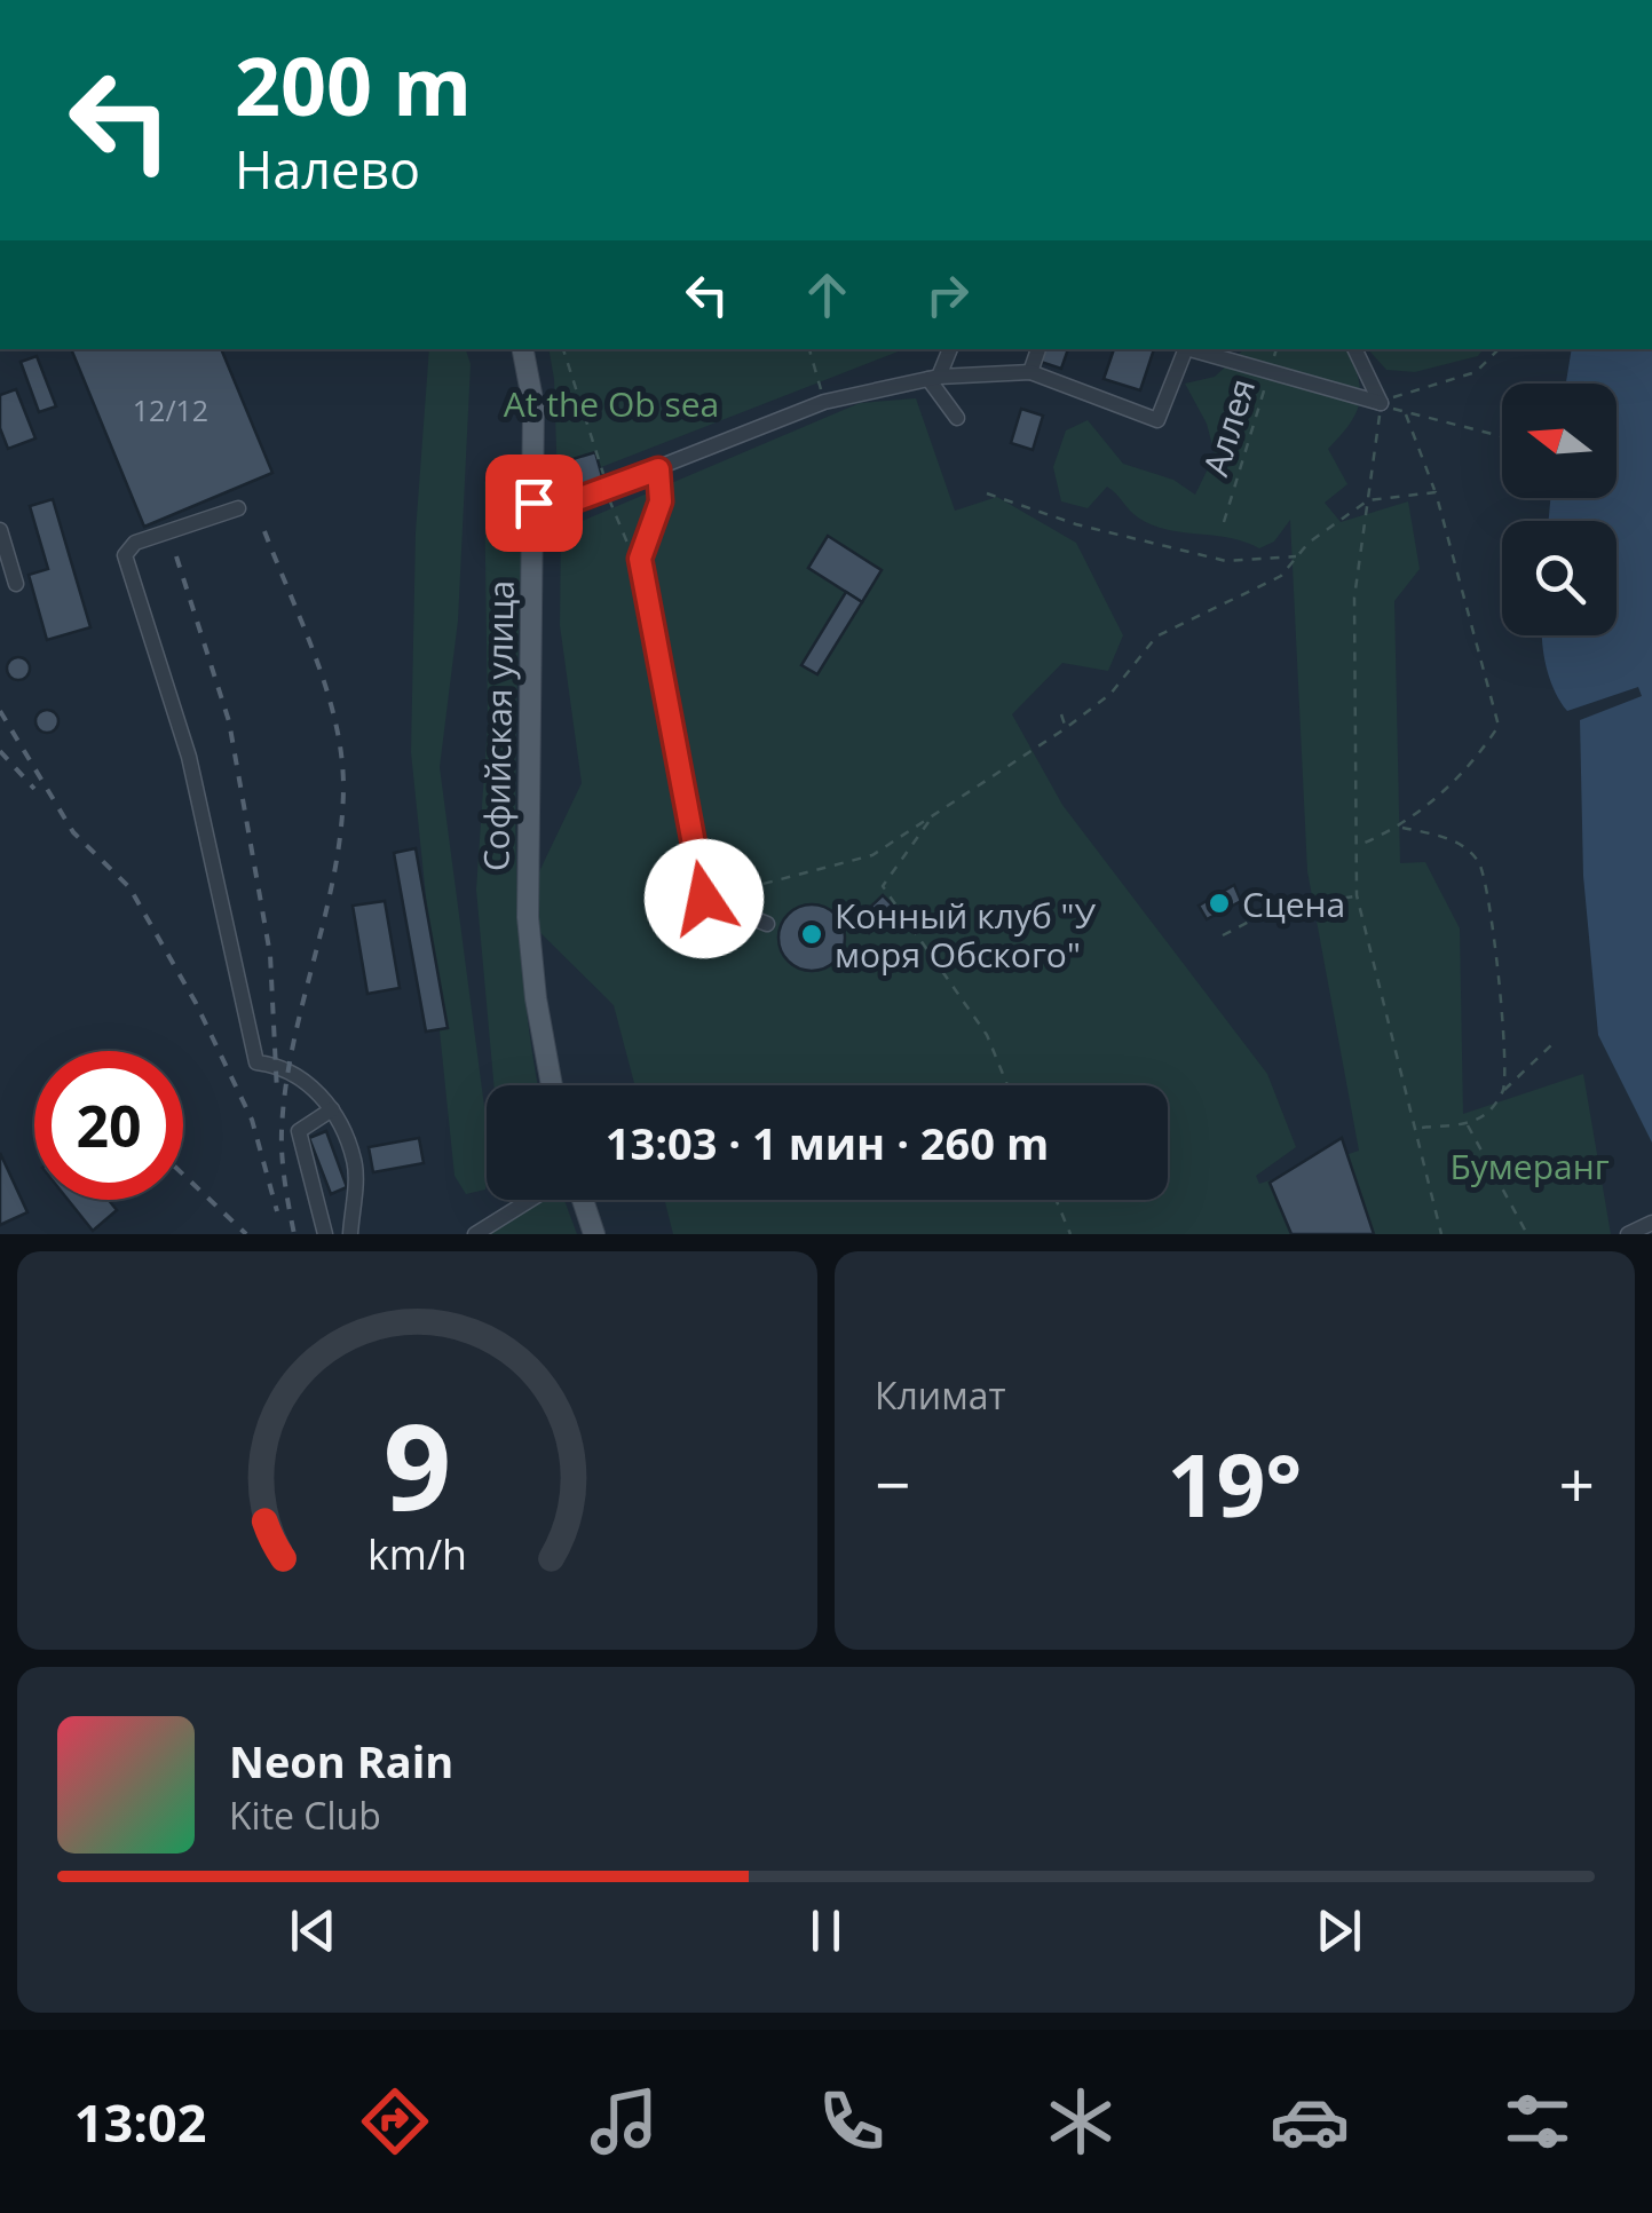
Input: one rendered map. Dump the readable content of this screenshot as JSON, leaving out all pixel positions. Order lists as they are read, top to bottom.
{
  "streets": {
    "main road": ["Софийская улица"],
    "path": ["Аллея"]
  },
  "parks": ["At the Ob sea", "Бумеранг"],
  "places": ["Сцена", "Конный клуб \"У моря Обского\""],
  "house_numbers": ["12/12"],
  "north": "left",
  "page": {
    "turn": ["200 m", "Налево"],
    "limit": "20",
    "trip": "13:03 · 1 мин · 260 m",
    "tile": "Климат",
    "heat": ["−", "19°", "+"],
    "song": ["Neon Rain", "Kite Club"],
    "tabs": "13:02",
    "gauge": ["9", "km/h"]
  }
}
